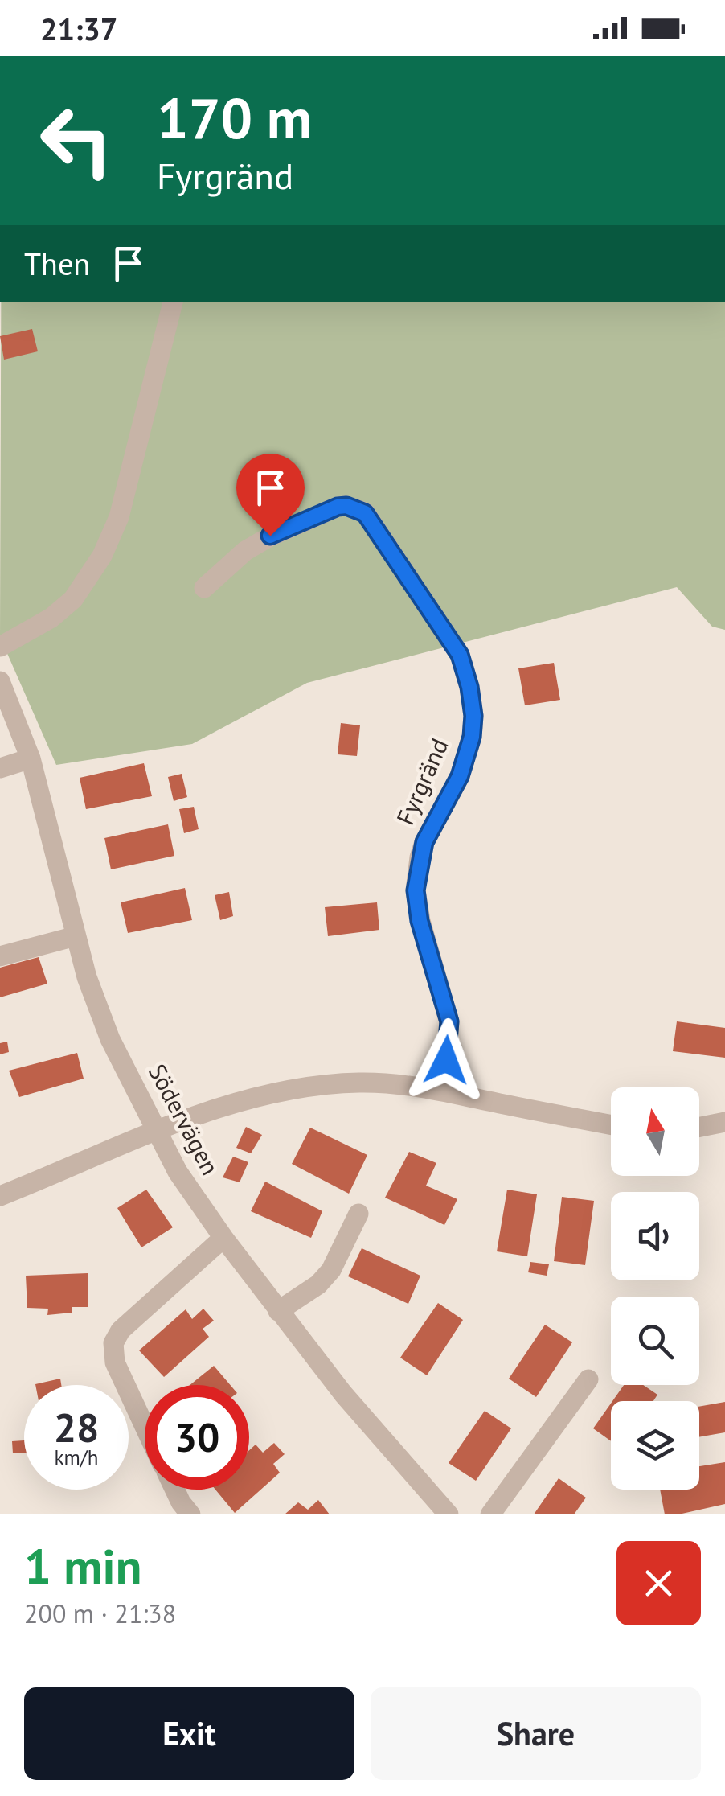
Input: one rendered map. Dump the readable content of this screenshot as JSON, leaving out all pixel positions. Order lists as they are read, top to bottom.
{
  "streets": {
    "street": ["Fyrgränd", "Södervägen"]
  },
  "north": "top",
  "page": {
    "status": "21:37",
    "turn": ["170 m", "Fyrgränd"],
    "then": "Then",
    "speed": "28 km/h",
    "limit": "30",
    "heading": ["1 min", "200 m · 21:38"],
    "buttons": ["Exit", "Share"]
  }
}
